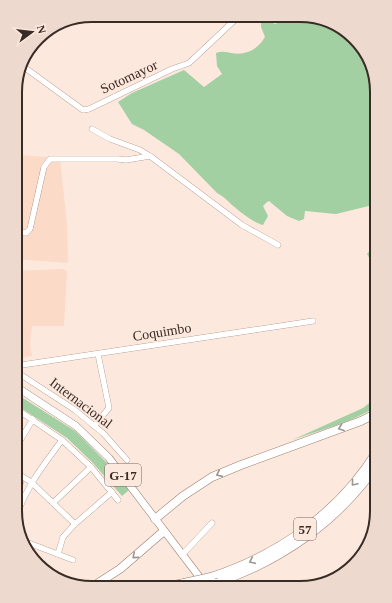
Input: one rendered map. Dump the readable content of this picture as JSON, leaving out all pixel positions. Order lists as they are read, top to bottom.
{
  "streets": {
    "highway": ["57"],
    "main road": ["G-17"],
    "street": ["Sotomayor", "Coquimbo", "Internacional"]
  },
  "north": "right"
}
